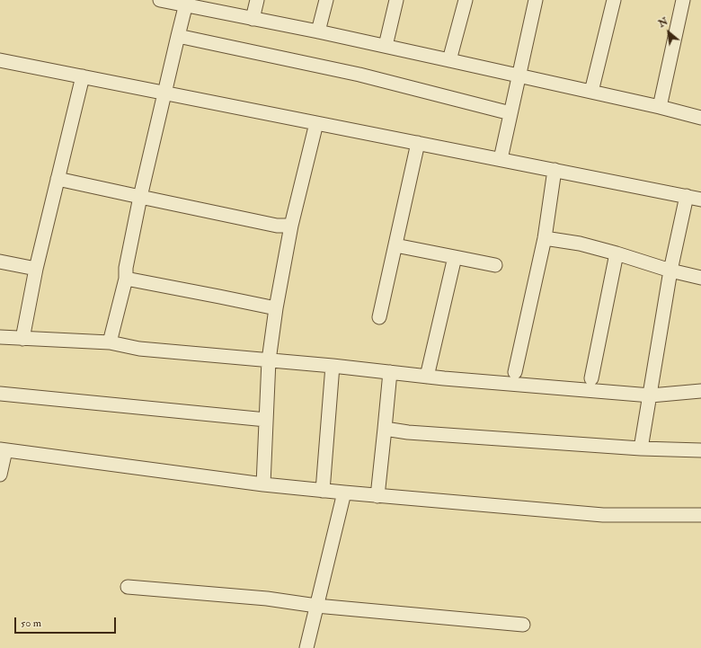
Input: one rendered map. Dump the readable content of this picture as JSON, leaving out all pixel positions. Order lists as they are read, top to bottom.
{
  "scale_bar": "50 m",
  "north": "top left"
}
